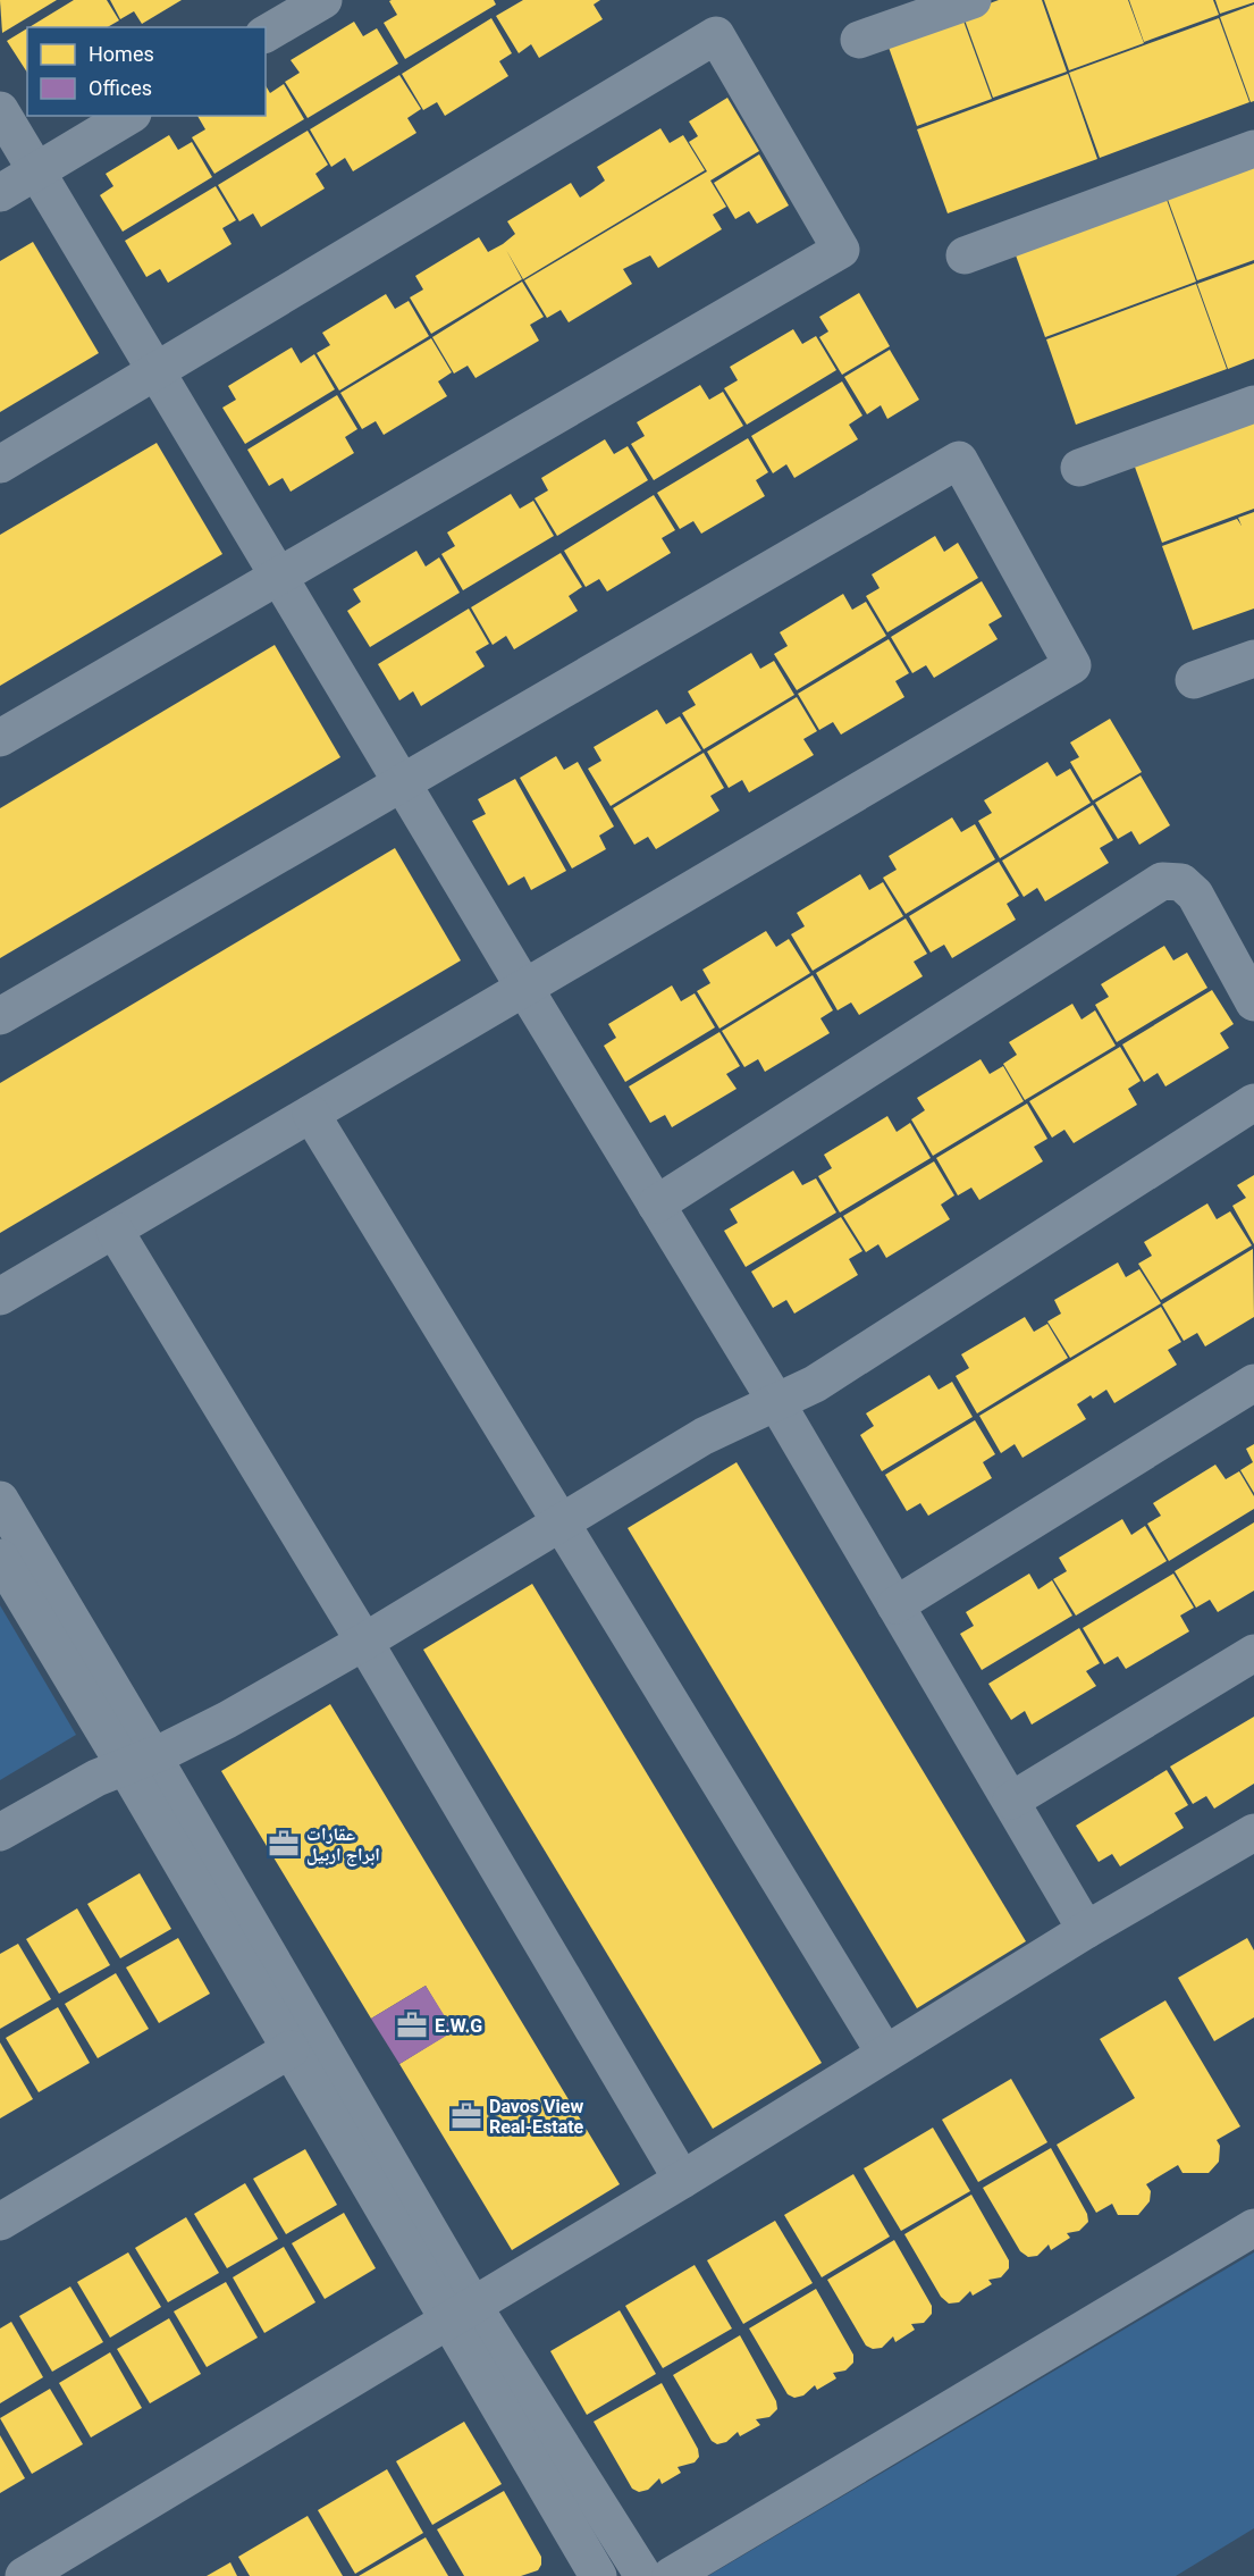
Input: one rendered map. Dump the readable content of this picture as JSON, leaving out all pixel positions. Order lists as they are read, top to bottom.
{
  "places": {
    "office": ["عقارات ابراج اربیل", "E.W.G", "Davos View Real-Estate"]
  },
  "legend": ["Homes", "Offices"]
}
